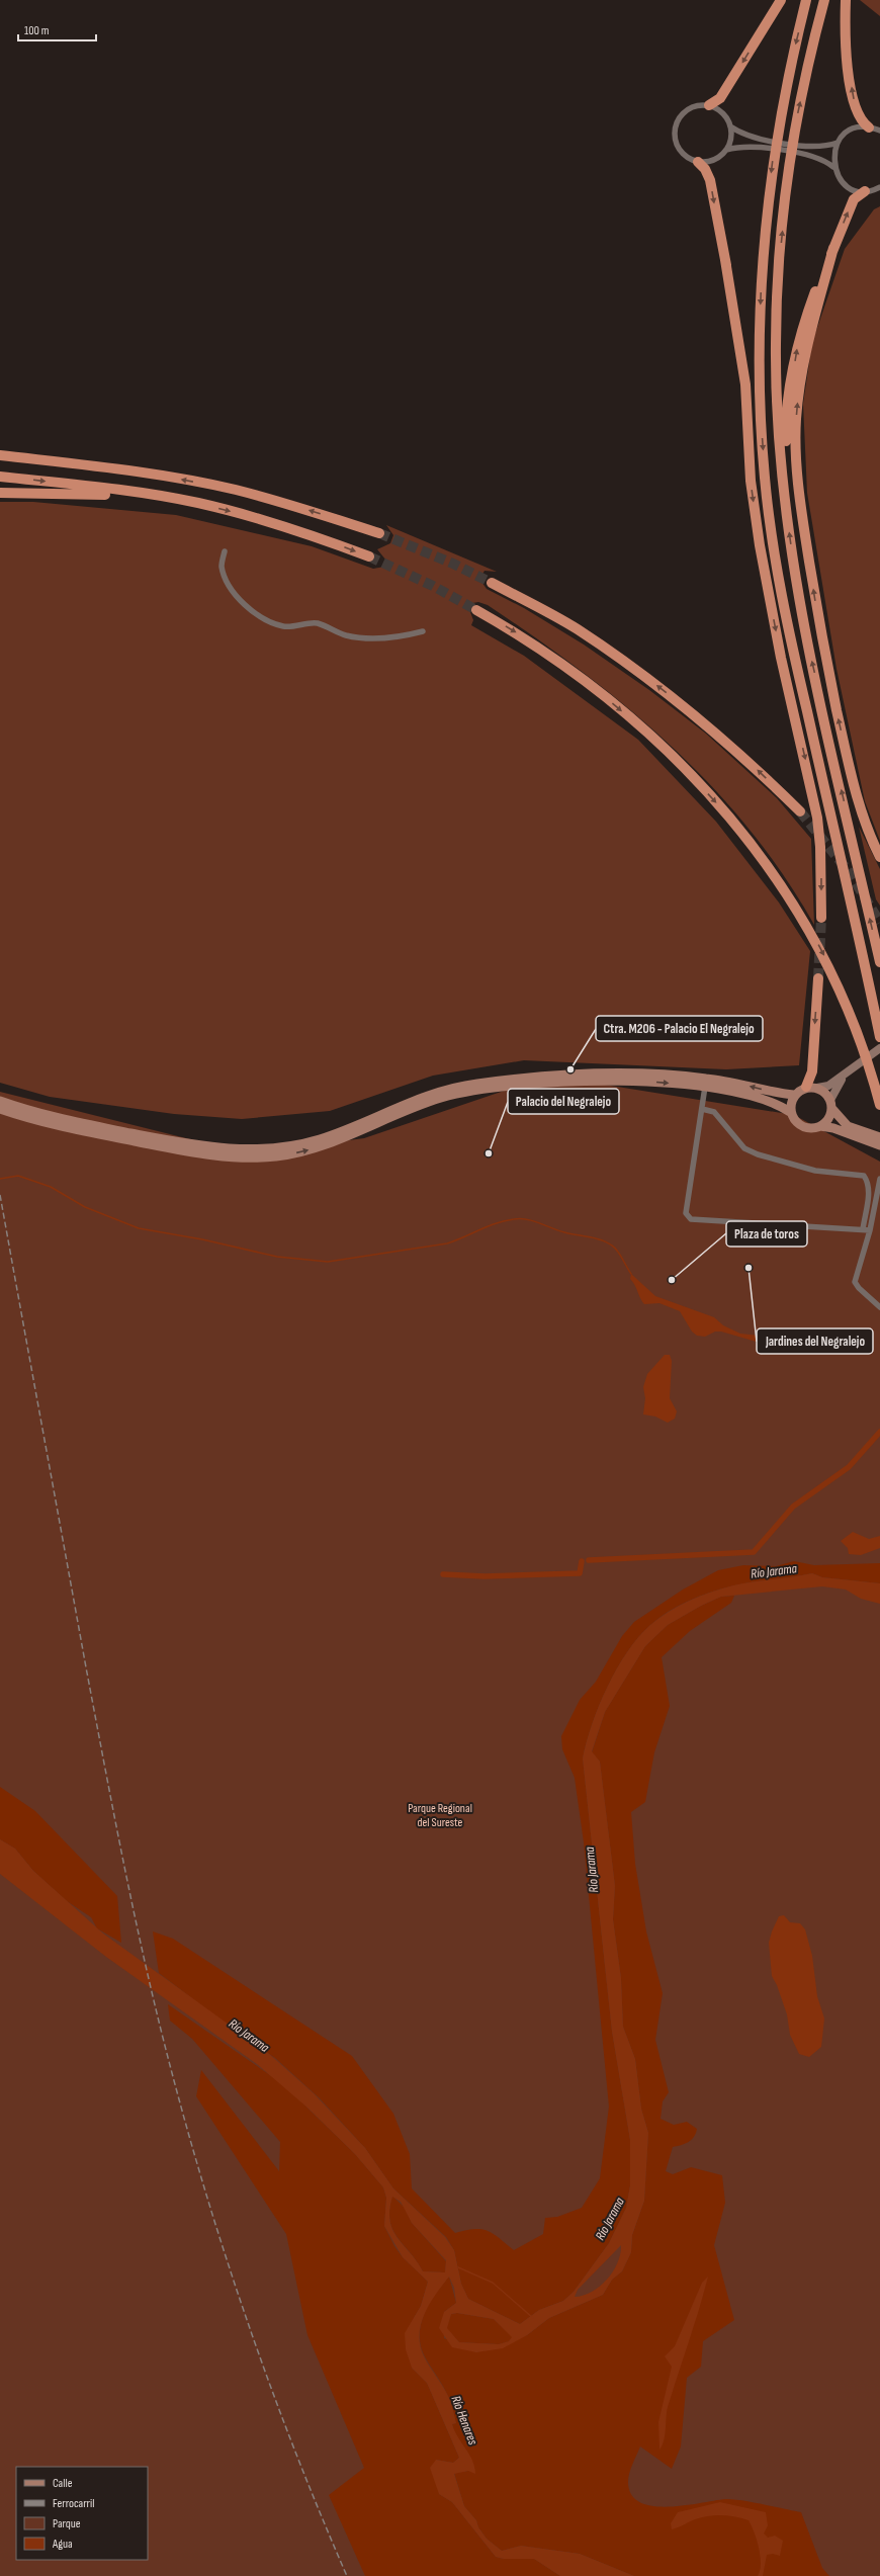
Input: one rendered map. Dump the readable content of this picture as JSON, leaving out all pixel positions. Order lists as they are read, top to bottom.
{
  "water": ["Río Jarama", "Río Henares"],
  "parks": ["Parque Regional del Sureste"],
  "places": [
    "Ctra. M206 - Palacio El Negralejo",
    "Palacio del Negralejo",
    "Jardines del Negralejo",
    "Plaza de toros"
  ],
  "legend": [
    "Calle",
    "Ferrocarril",
    "Parque",
    "Agua"
  ],
  "scale_bar": "100 m"
}
